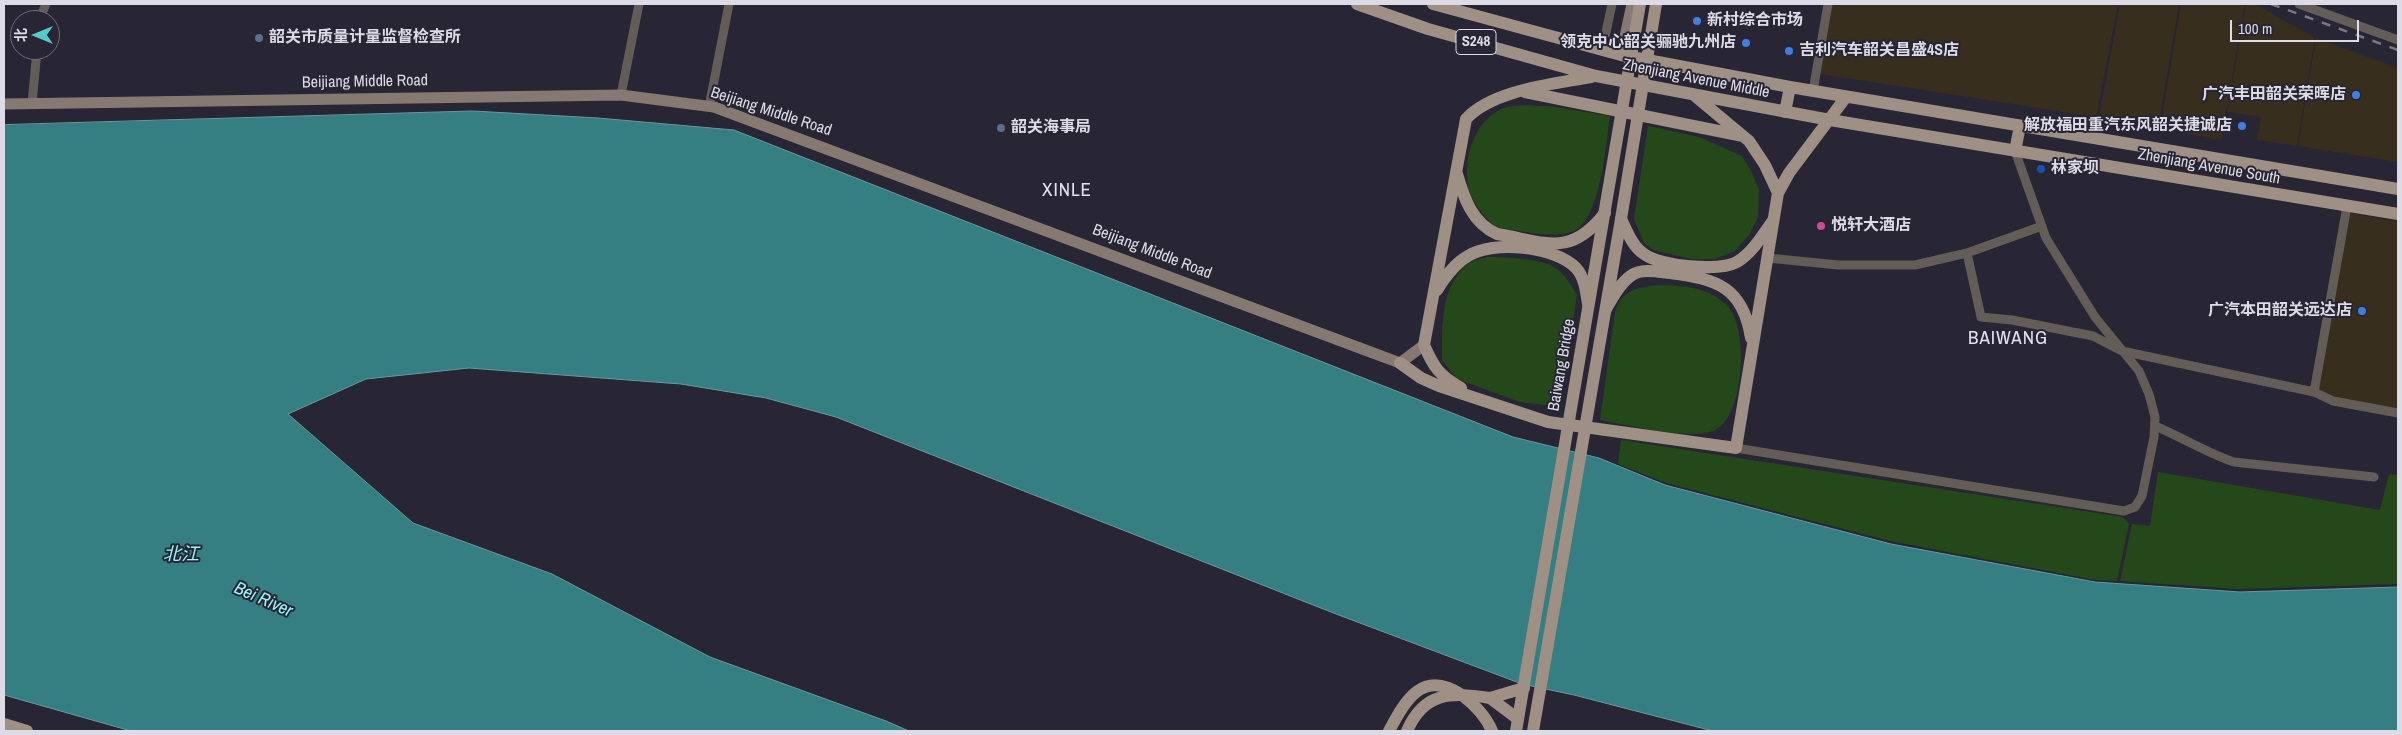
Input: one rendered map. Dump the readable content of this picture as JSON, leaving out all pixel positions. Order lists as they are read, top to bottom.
{
  "streets": {
    "main road": [
      "S248",
      "Zhenjiang Avenue Middle",
      "Zhenjiang Avenue South",
      "Baiwang Bridge"
    ],
    "street": ["Beijiang Middle Road"]
  },
  "crossings": [
    ["Zhenjiang Avenue Middle", "Zhenjiang Avenue South"]
  ],
  "districts": ["XINLE", "BAIWANG"],
  "water": ["北江", "Bei River"],
  "places": [
    "新村综合市场",
    "韶关市质量计量监督检查所",
    "领克中心韶关骊驰九州店",
    "吉利汽车韶关昌盛4S店",
    "广汽丰田韶关荣晖店",
    "解放福田重汽东风韶关捷诚店",
    "韶关海事局",
    "林家坝",
    "悦轩大酒店",
    "广汽本田韶关远达店"
  ],
  "scale_bar": "100 m",
  "north": "left"
}
